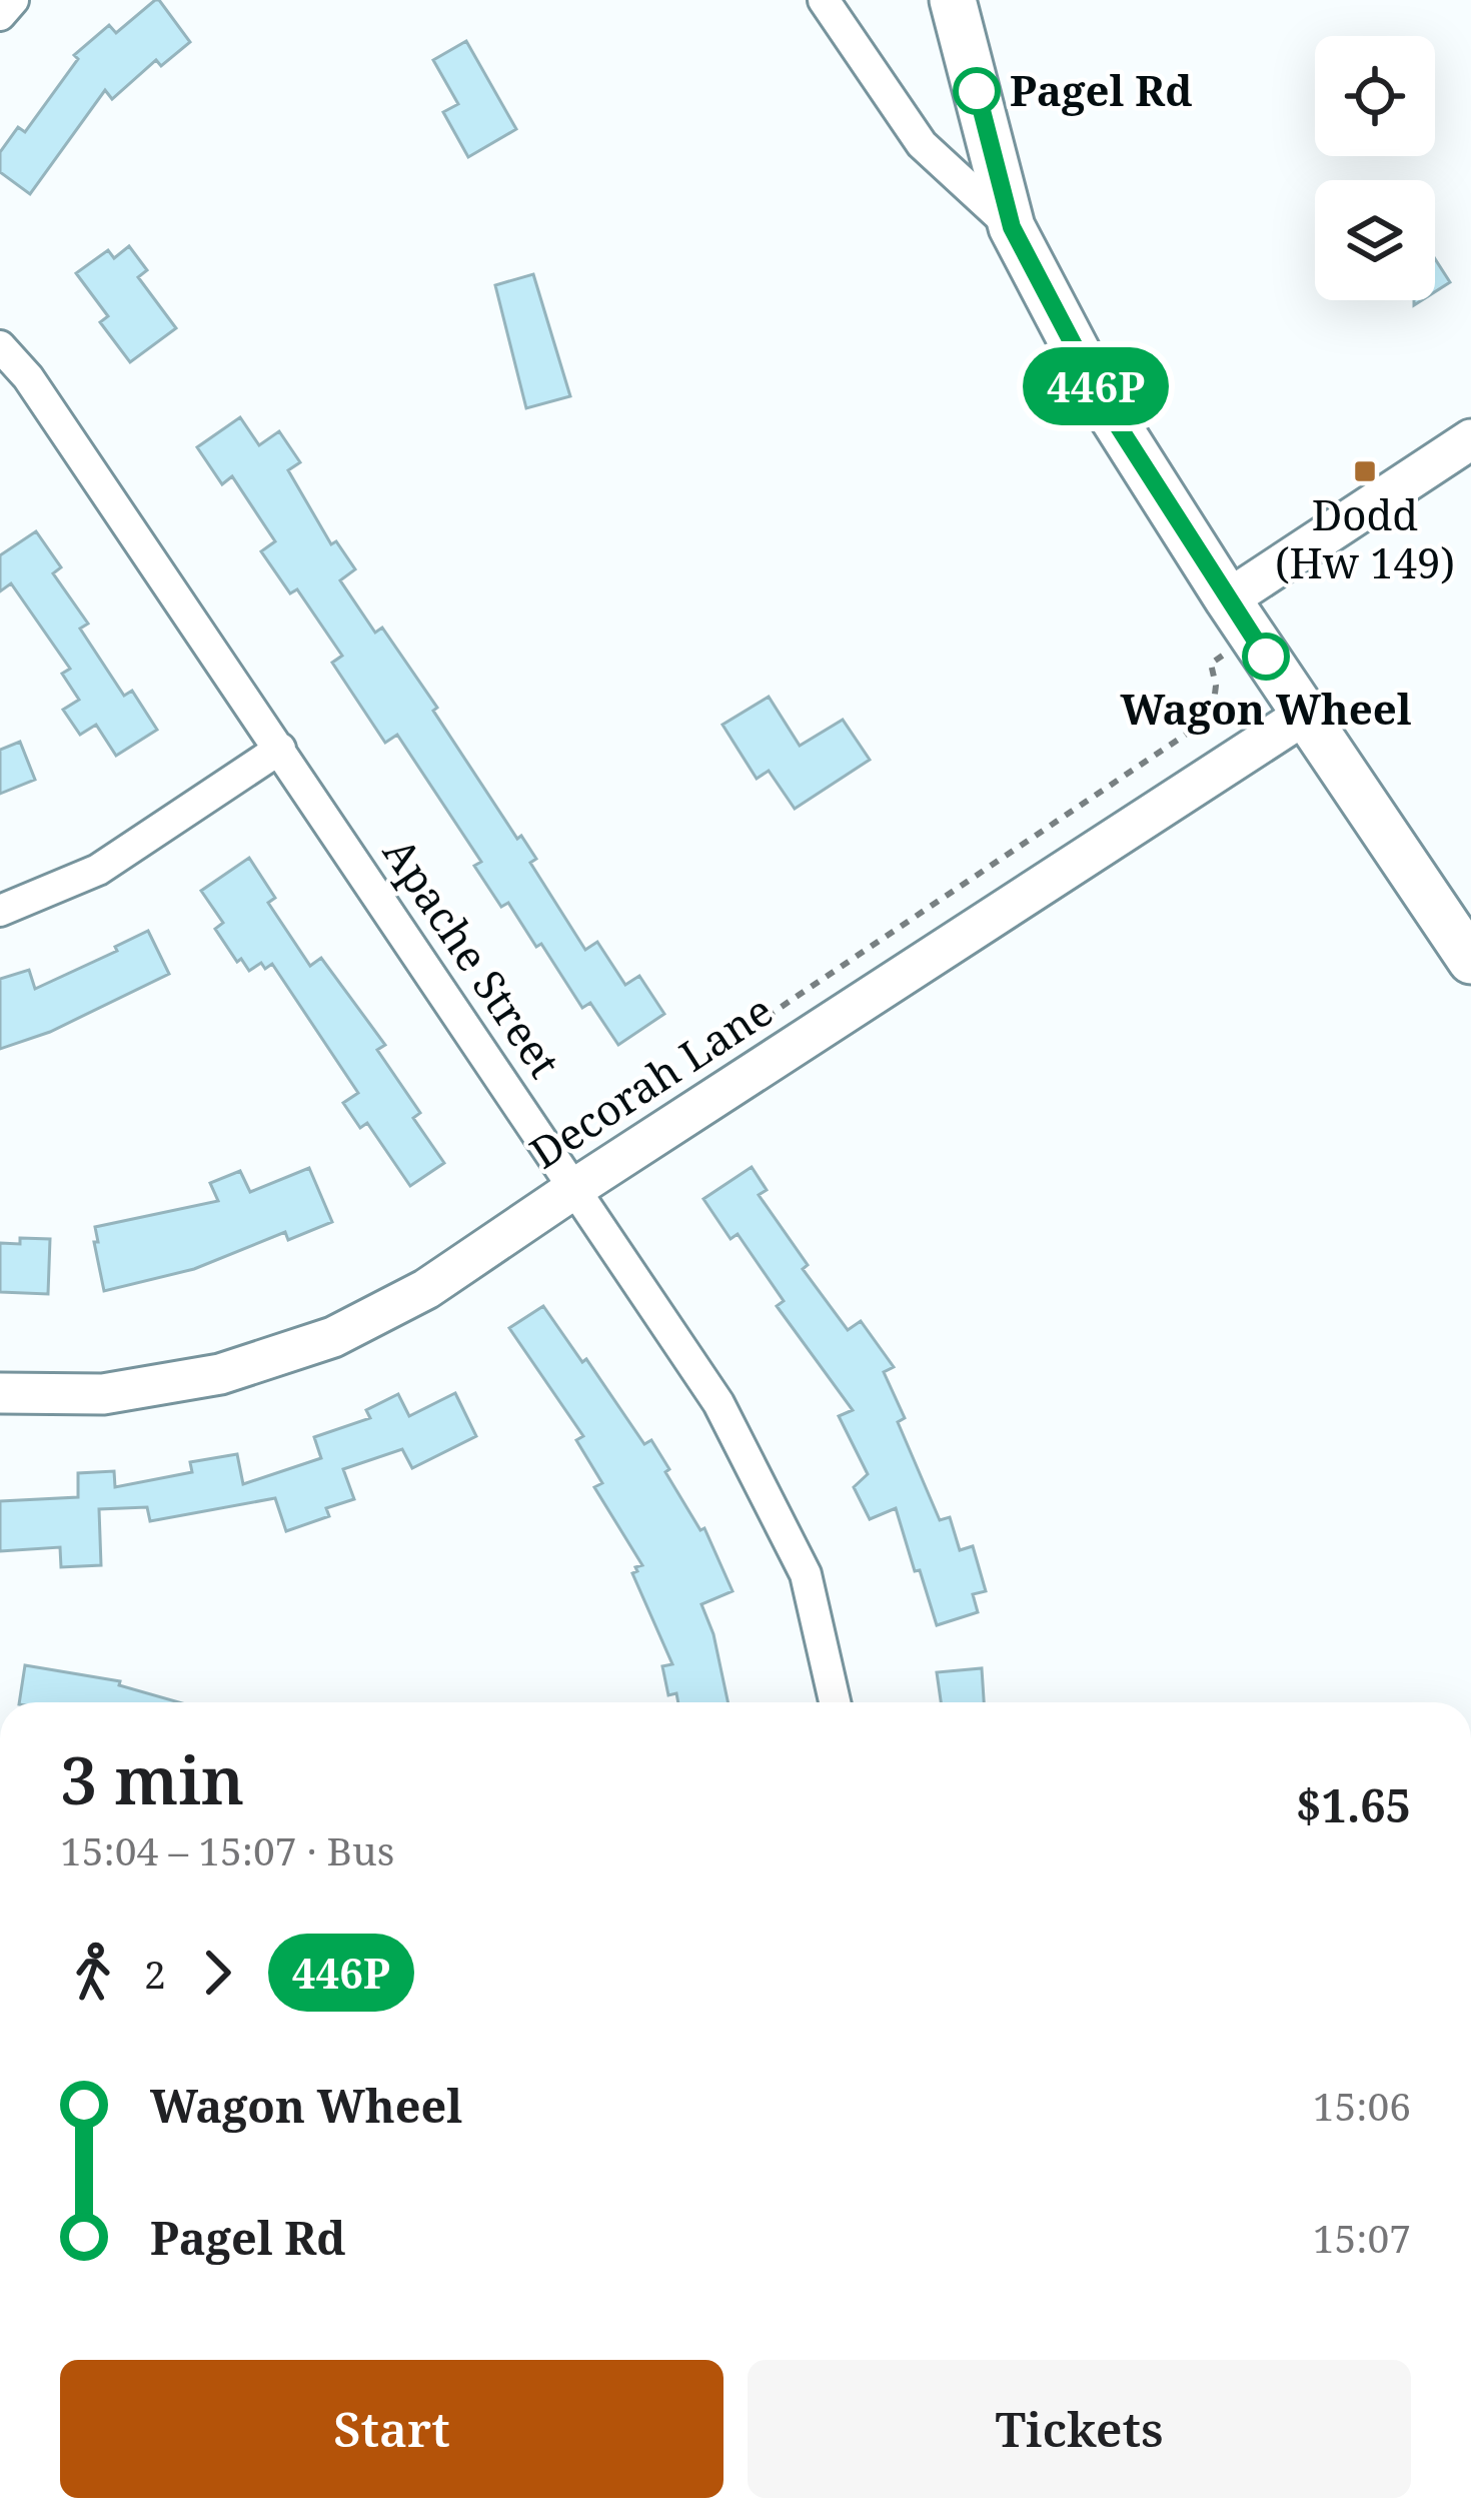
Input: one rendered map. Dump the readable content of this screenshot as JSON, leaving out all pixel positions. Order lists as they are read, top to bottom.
{
  "streets": {
    "street": ["Apache Street", "Decorah Lane"]
  },
  "crossings": [
    ["Apache Street", "Decorah Lane"]
  ],
  "places": {
    "other": ["Pagel Rd", "Wagon Wheel"],
    "transit": ["Dodd (Hw 149)"]
  },
  "lines": ["bus line 446P"],
  "page": {
    "on_map": "446P",
    "heading": ["3 min", "15:04 – 15:07 · Bus", "$1.65"],
    "legs": ["2", "446P"],
    "list": [
      {
        "name": "Wagon Wheel",
        "value": "15:06"
      },
      {
        "name": "Pagel Rd",
        "value": "15:07"
      }
    ],
    "buttons": ["Start", "Tickets"]
  }
}
